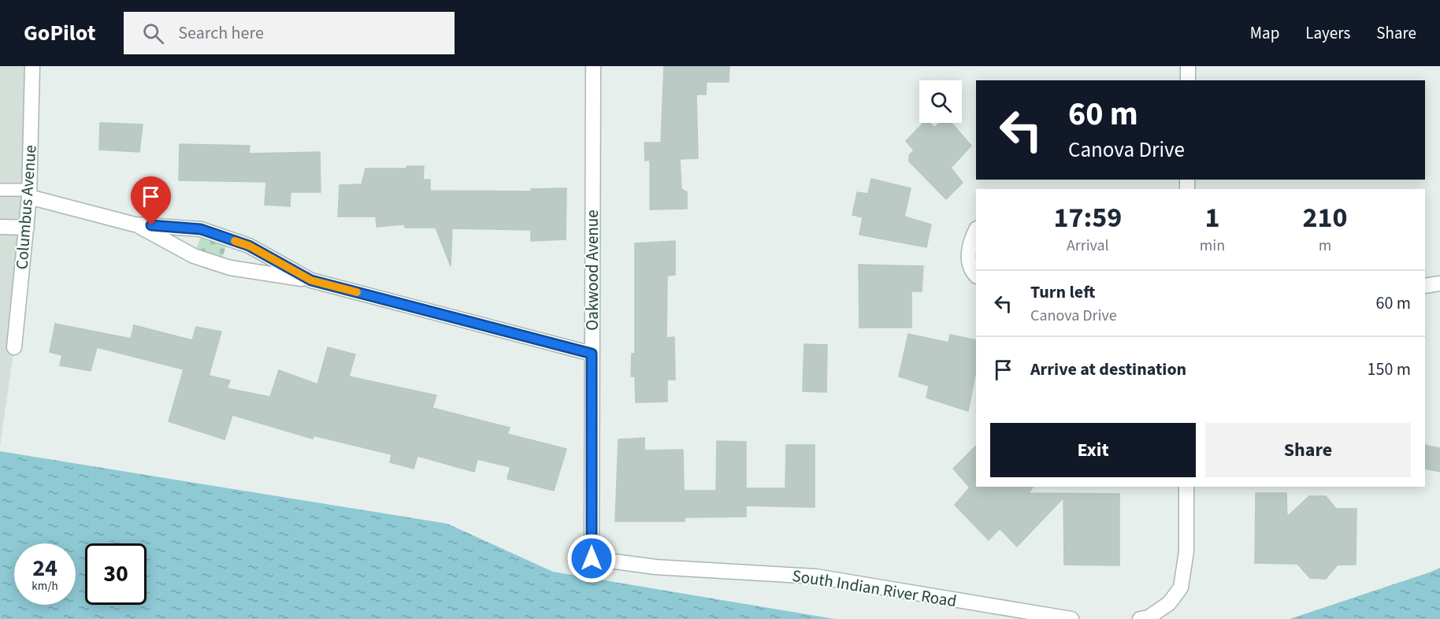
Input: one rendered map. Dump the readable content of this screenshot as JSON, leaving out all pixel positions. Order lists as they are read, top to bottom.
{
  "streets": {
    "street": ["Columbus Avenue", "Oakwood Avenue", "South Indian River Road"]
  },
  "crossings": [
    ["Oakwood Avenue", "South Indian River Road"]
  ],
  "page": {
    "header": "GoPilot",
    "search": "Search here",
    "nav": ["Map", "Layers", "Share"],
    "turn": ["60 m", "Canova Drive"],
    "eta": [
      "17:59",
      "Arrival",
      "1",
      "min",
      "210",
      "m"
    ],
    "list": [
      {
        "name": "Turn left",
        "note": "Canova Drive",
        "value": "60 m"
      },
      {
        "name": "Arrive at destination",
        "value": "150 m"
      }
    ],
    "buttons": ["Exit", "Share"],
    "speed": "24 km/h",
    "limit": "30"
  }
}
